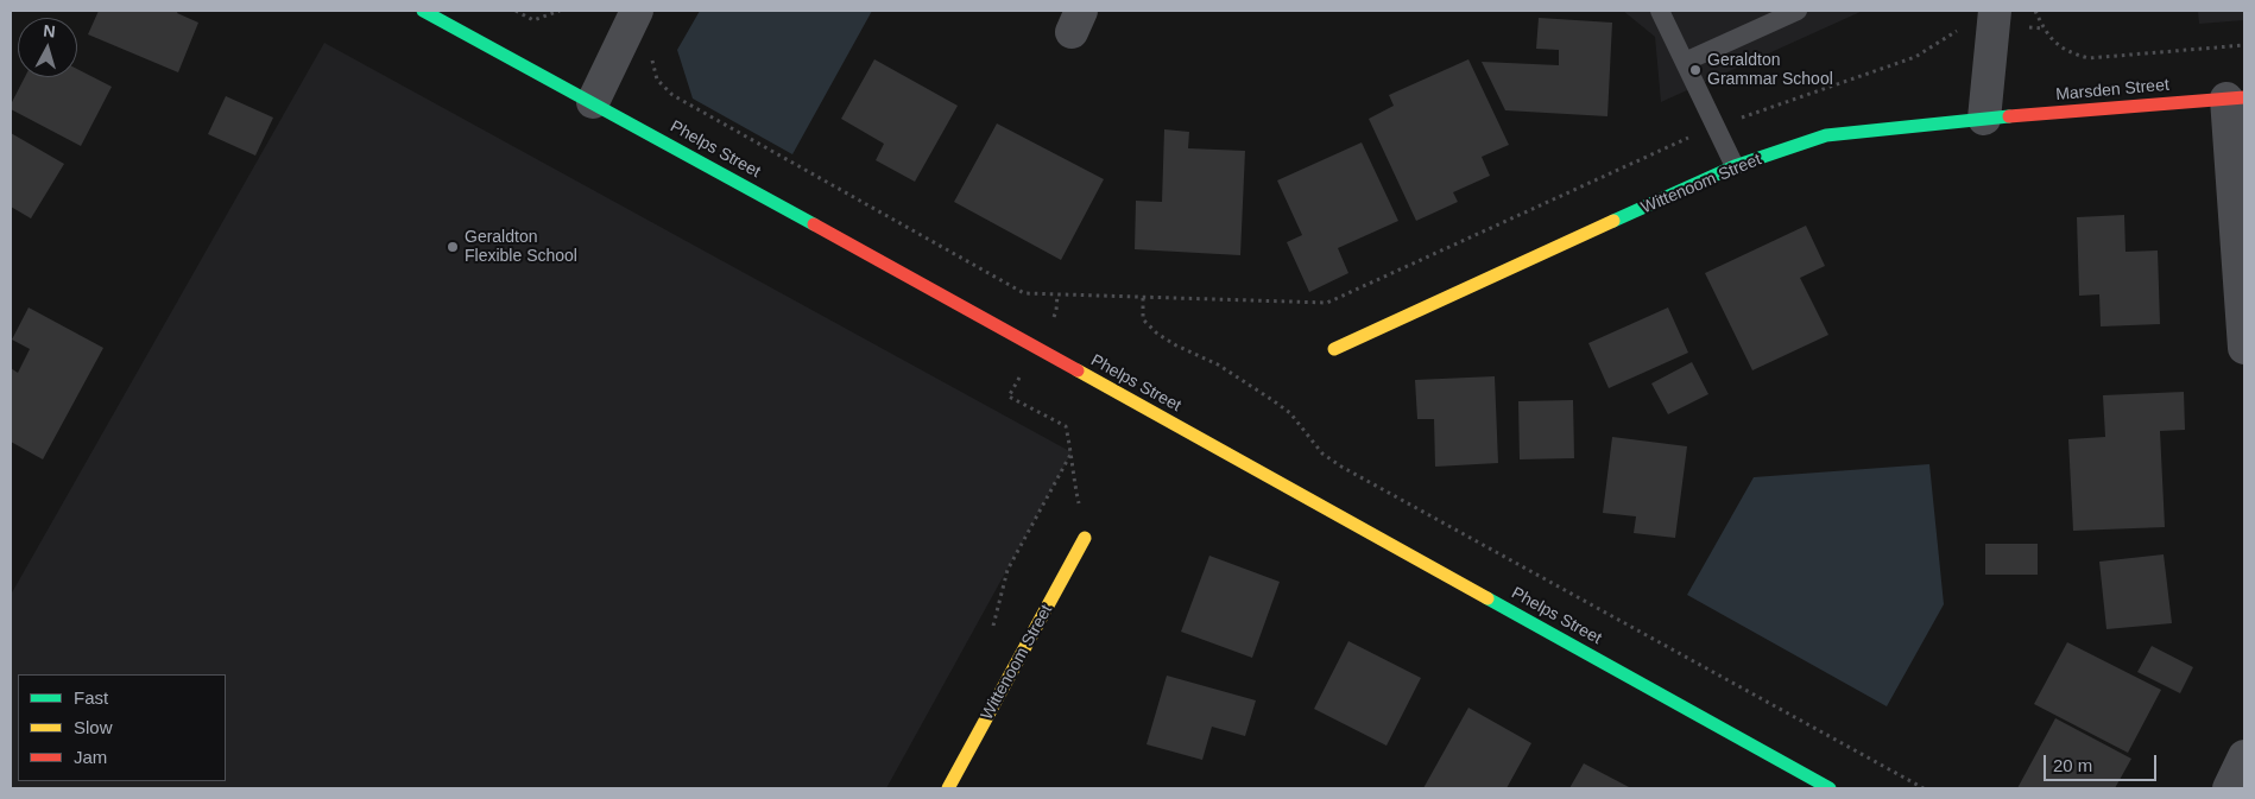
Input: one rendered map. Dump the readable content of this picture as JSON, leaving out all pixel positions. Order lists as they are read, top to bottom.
{
  "streets": {
    "main road": ["Marsden Street", "Phelps Street", "Wittenoom Street"]
  },
  "crossings": [
    ["Marsden Street", "Wittenoom Street"]
  ],
  "places": ["Geraldton Grammar School", "Geraldton Flexible School"],
  "legend": ["Fast", "Slow", "Jam"],
  "scale_bar": "20 m",
  "north": "top"
}
